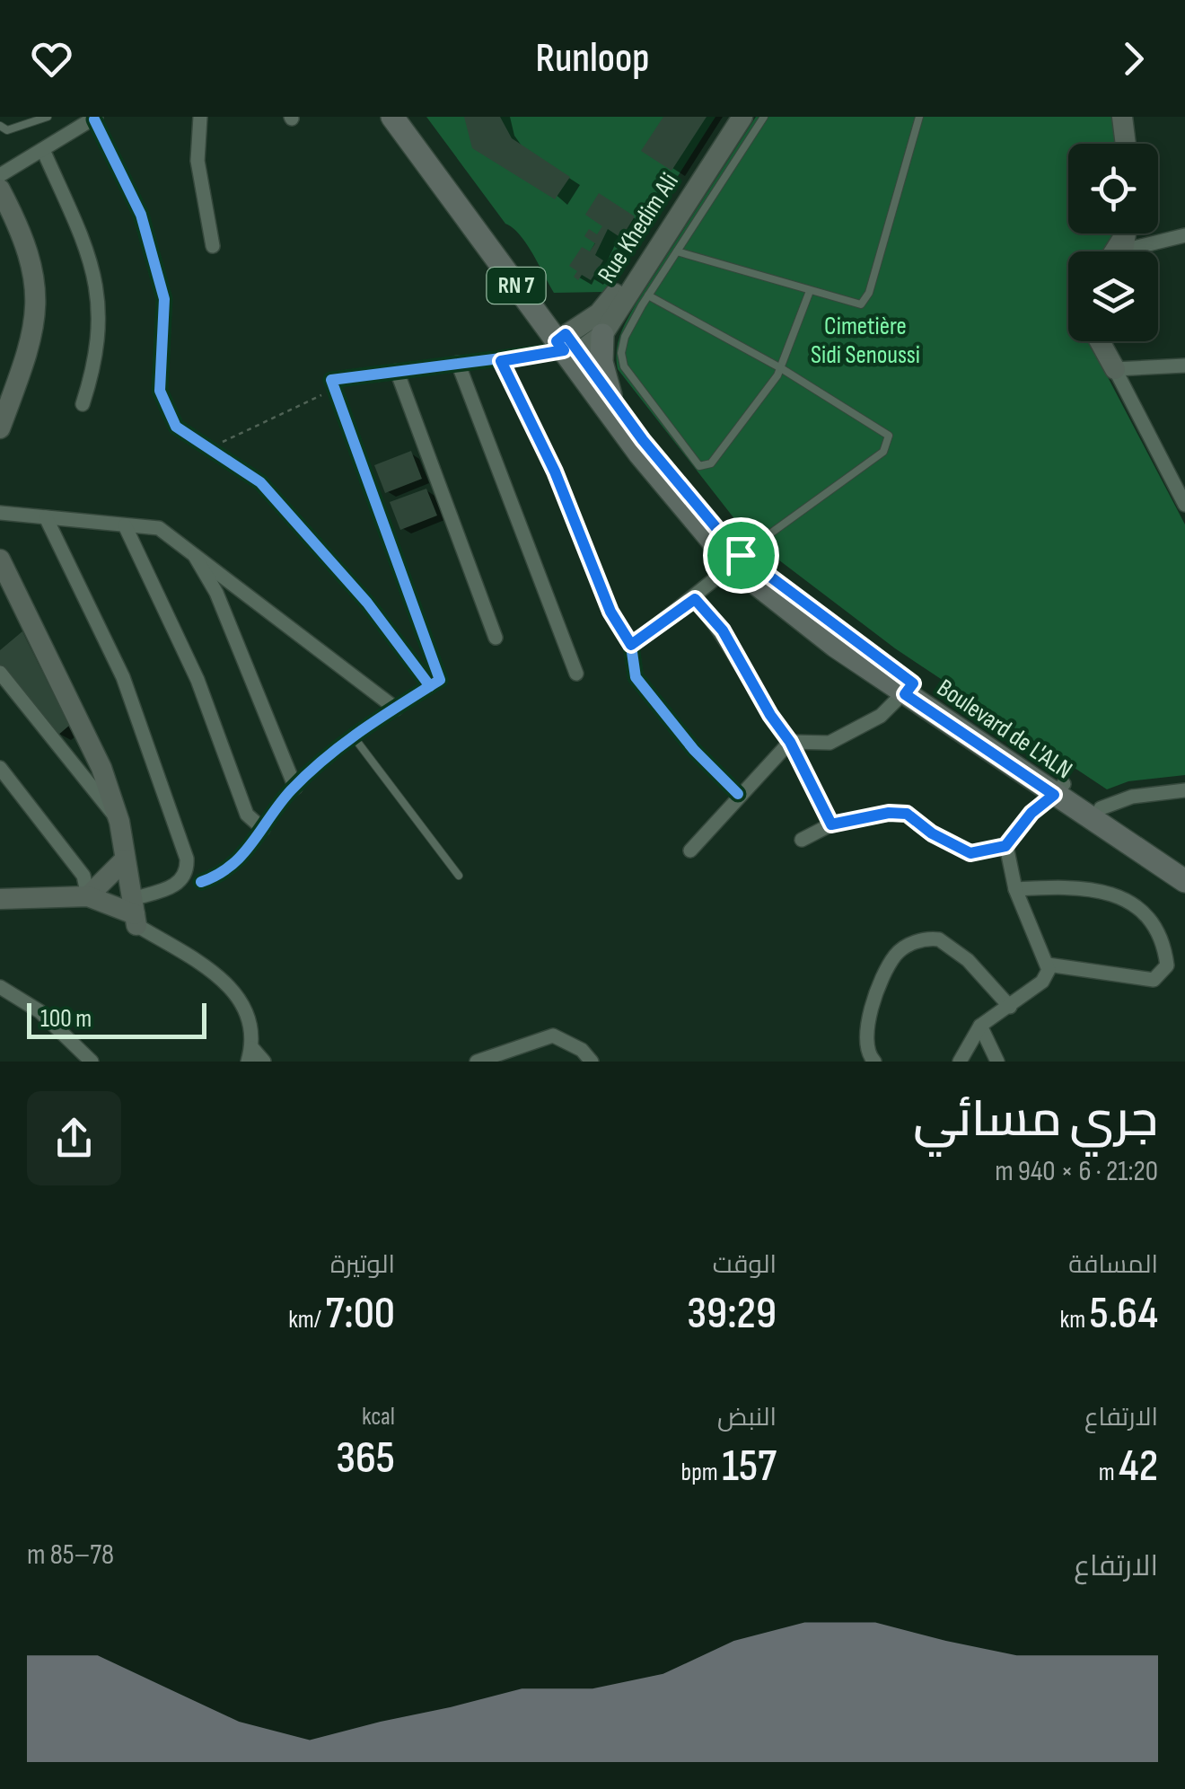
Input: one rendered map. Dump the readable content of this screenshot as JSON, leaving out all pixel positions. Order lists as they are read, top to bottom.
{
  "streets": {
    "main road": ["Rue Khedim Ali", "RN 7", "Boulevard de L'ALN"]
  },
  "crossings": [
    ["Rue Khedim Ali", "Boulevard de L'ALN"]
  ],
  "parks": ["Cimetière Sidi Senoussi"],
  "scale_bar": "100 m",
  "page": {
    "header": "Runloop",
    "scale": "100 m",
    "heading": ["جري مسائي", "21:20 · 6 × 940 m"],
    "stats": [
      ["المسافة", "5.64 km"],
      ["الوقت", "39:29"],
      ["الوتيرة", "7:00 /km"],
      ["الارتفاع", "42 m"],
      ["النبض", "157 bpm"],
      ["kcal", "365"]
    ],
    "chart": ["الارتفاع", "78–85 m"]
  }
}
